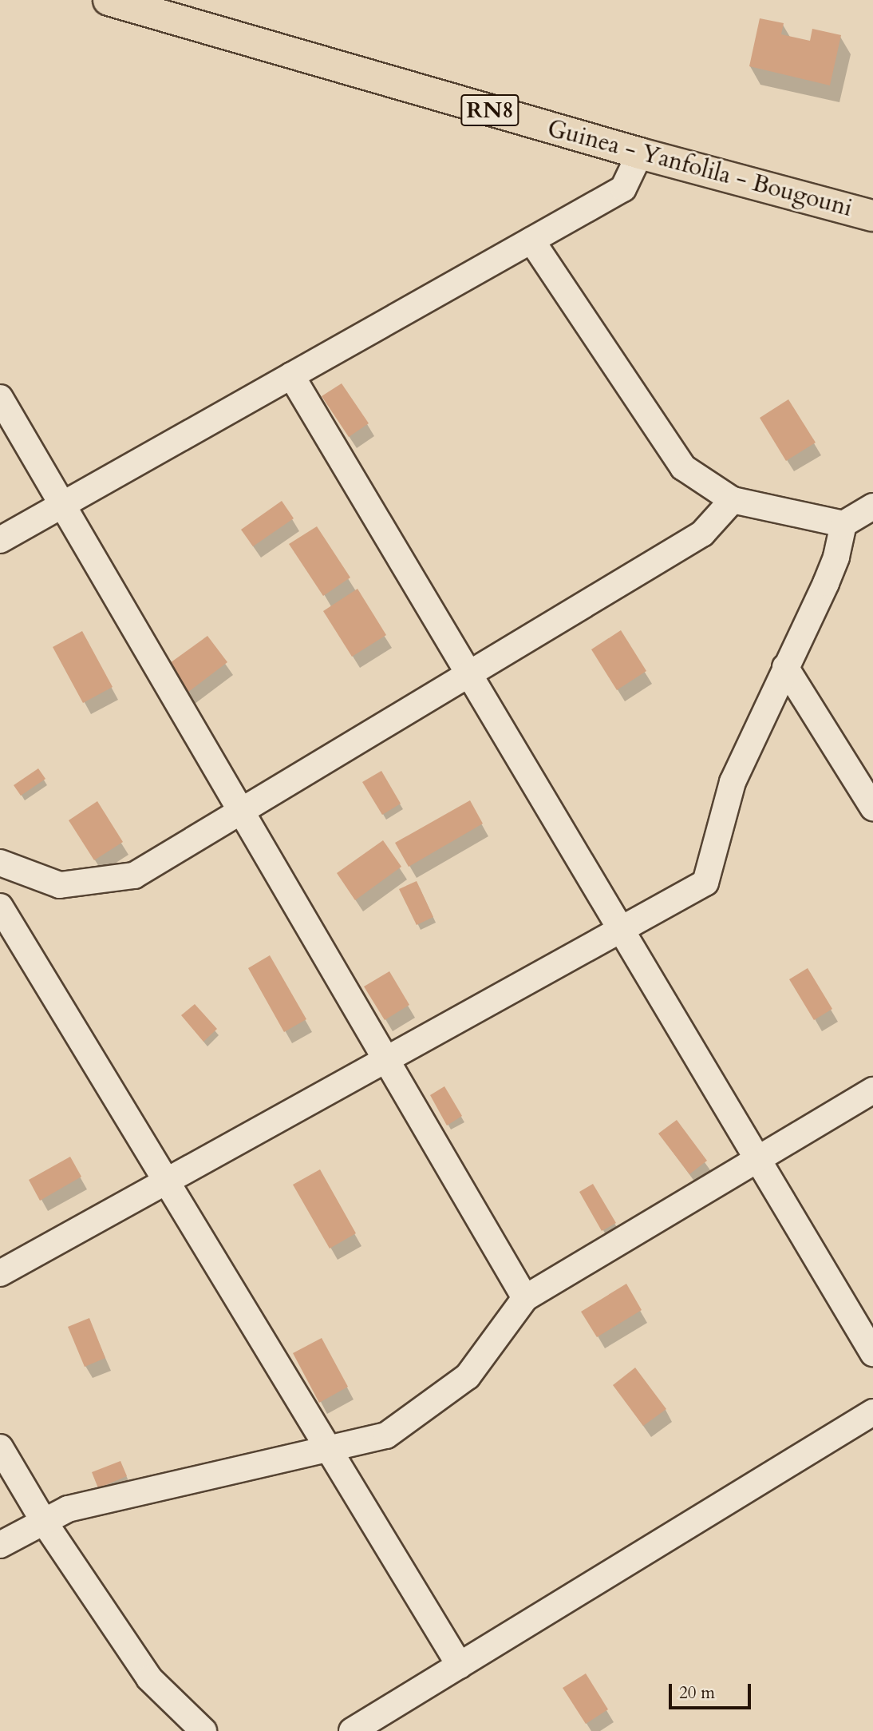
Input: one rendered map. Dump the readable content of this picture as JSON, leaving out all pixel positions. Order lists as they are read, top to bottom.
{
  "streets": {
    "main road": ["RN8", "Guinea - Yanfolila - Bougouni"]
  },
  "scale_bar": "20 m"
}
